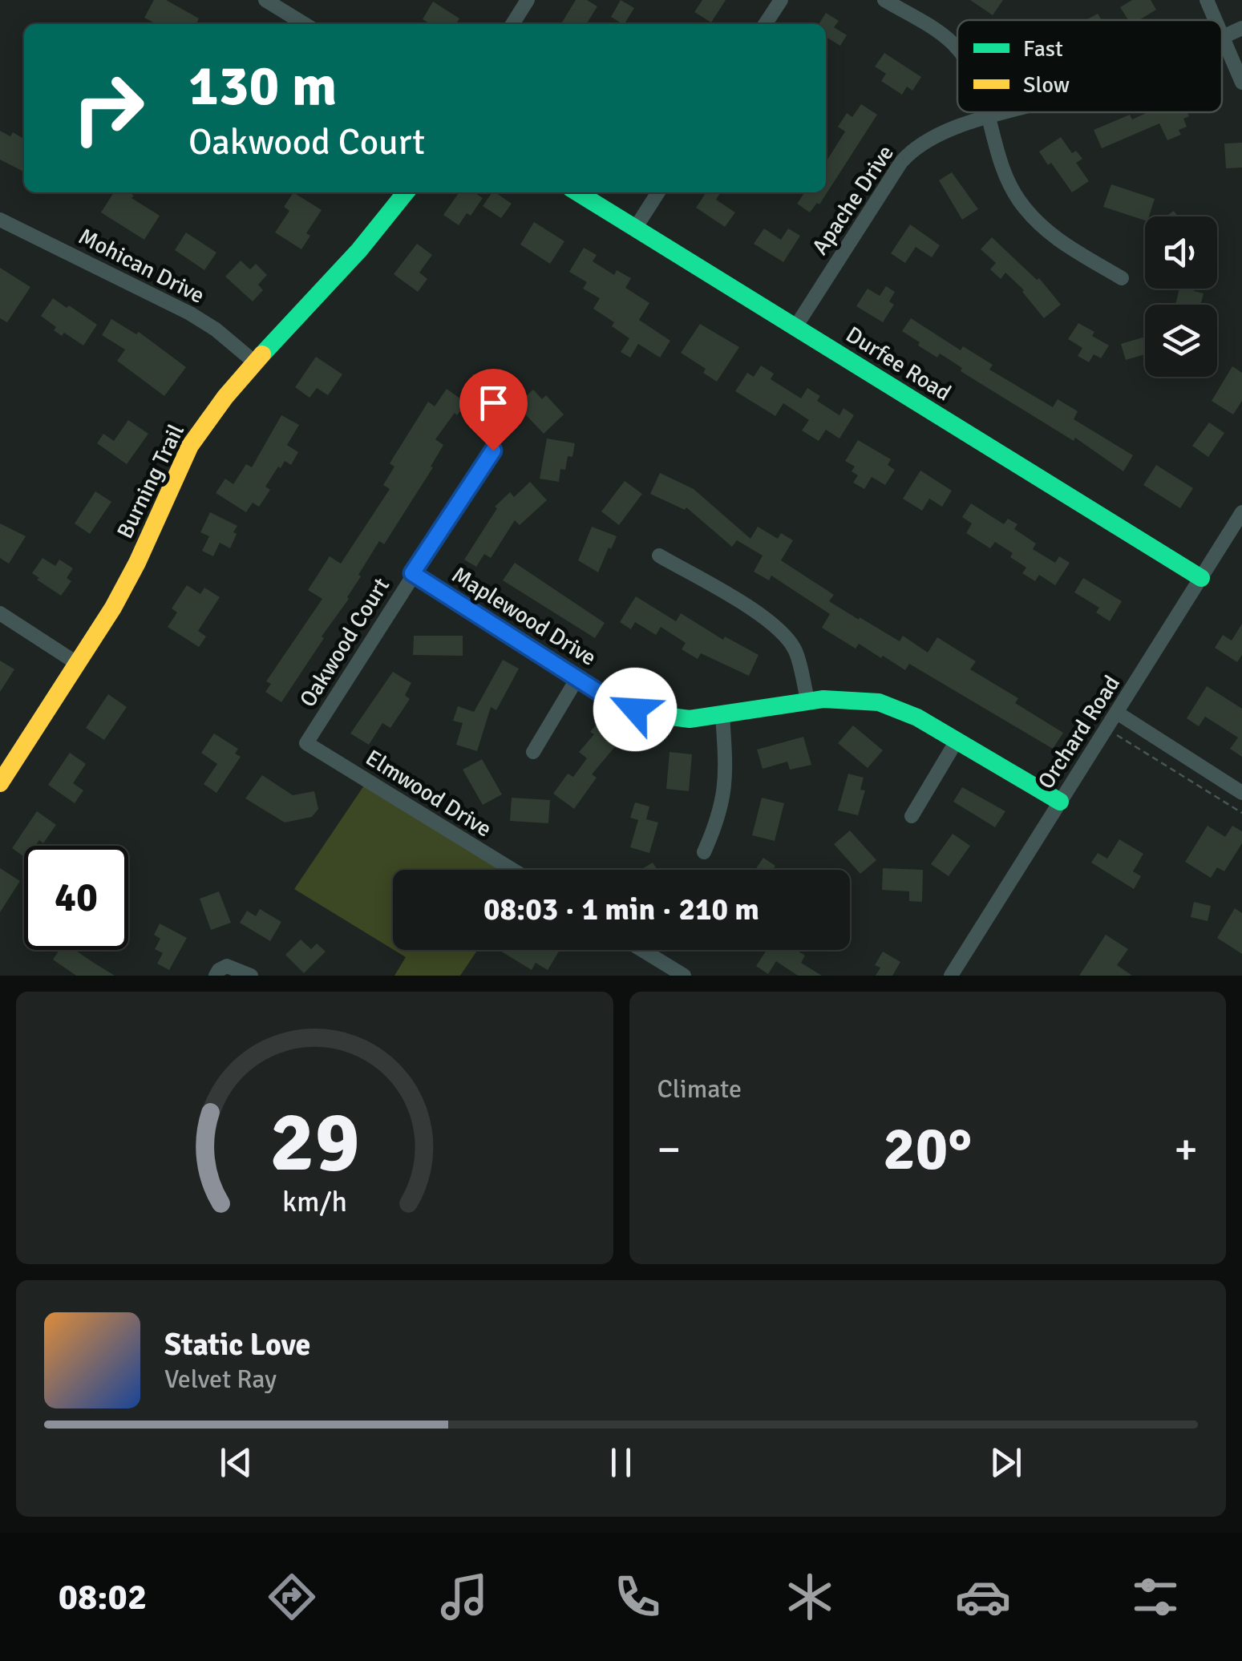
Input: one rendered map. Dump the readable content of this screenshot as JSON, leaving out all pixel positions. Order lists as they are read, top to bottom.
{
  "streets": {
    "street": [
      "Apache Drive",
      "Mohican Drive",
      "Durfee Road",
      "Burning Trail",
      "Maplewood Drive",
      "Oakwood Court",
      "Orchard Road",
      "Elmwood Drive"
    ]
  },
  "crossings": [
    ["Apache Drive", "Durfee Road"],
    ["Mohican Drive", "Burning Trail"],
    ["Durfee Road", "Orchard Road"],
    ["Maplewood Drive", "Oakwood Court"],
    ["Maplewood Drive", "Orchard Road"],
    ["Oakwood Court", "Elmwood Drive"]
  ],
  "legend": ["Fast", "Slow"],
  "page": {
    "turn": ["130 m", "Oakwood Court"],
    "limit": "40",
    "trip": "08:03 · 1 min · 210 m",
    "tile": "Climate",
    "heat": ["−", "20°", "+"],
    "song": ["Static Love", "Velvet Ray"],
    "tabs": "08:02",
    "gauge": ["29", "km/h"]
  }
}
